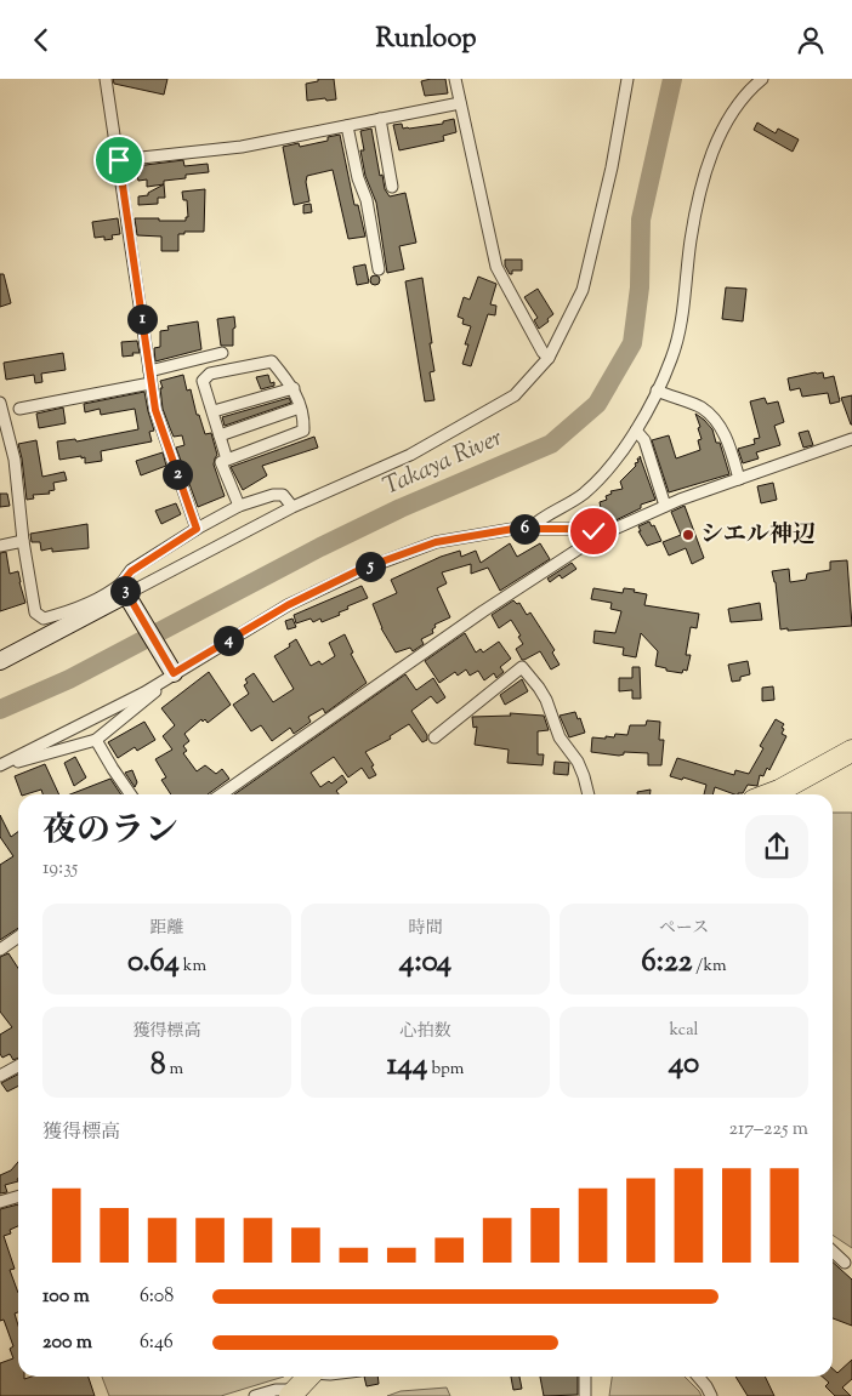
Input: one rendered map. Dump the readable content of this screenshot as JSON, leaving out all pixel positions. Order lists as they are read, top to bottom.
{
  "water": ["Takaya River"],
  "places": ["シエル神辺"],
  "page": {
    "header": "Runloop",
    "pins": [
      "1",
      "2",
      "6",
      "5",
      "3",
      "4"
    ],
    "heading": ["夜のラン", "19:35"],
    "stats": [
      ["距離", "0.64 km"],
      ["時間", "4:04"],
      ["ペース", "6:22 /km"],
      ["獲得標高", "8 m"],
      ["心拍数", "144 bpm"],
      ["kcal", "40"]
    ],
    "chart": ["獲得標高", "217–225 m"],
    "list": [
      {
        "name": "100 m",
        "note": "6:08"
      },
      {
        "name": "200 m",
        "note": "6:46"
      }
    ]
  }
}
